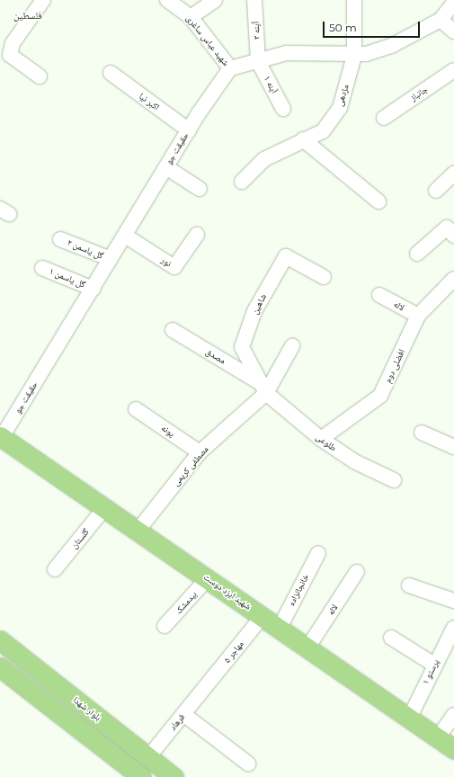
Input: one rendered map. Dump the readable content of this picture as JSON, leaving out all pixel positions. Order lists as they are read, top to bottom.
{
  "streets": {
    "main road": ["شهید ایزد دوست", "بلوار شهدا"],
    "street": [
      "آینه ۲",
      "شهید عباس ساغری",
      "آینه ۱",
      "جانباز",
      "مژدهی",
      "اکبر نیا",
      "حقیقت جو",
      "گل یاسمن ۲",
      "نور",
      "گل یاسمن ۱",
      "شاهین",
      "لاله",
      "مصدق",
      "افضلی دوم",
      "پونه",
      "طلوعی",
      "مصطفی کریمی",
      "گلستان",
      "خانجانزاده",
      "بیدمشک",
      "مهاجر ۵",
      "پرستو ۱",
      "فرهاد"
    ]
  },
  "crossings": [
    ["آینه ۲", "آینه ۱"],
    ["شهید عباس ساغری", "حقیقت جو"],
    ["اکبر نیا", "حقیقت جو"],
    ["حقیقت جو", "گل یاسمن ۲"],
    ["حقیقت جو", "نور"],
    ["حقیقت جو", "گل یاسمن ۱"],
    ["حقیقت جو", "شهید ایزد دوست"],
    ["شاهین", "مصدق"],
    ["شاهین", "طلوعی"],
    ["شاهین", "مصطفی کریمی"],
    ["لاله", "افضلی دوم"],
    ["لاله", "شهید ایزد دوست"],
    ["مصدق", "طلوعی"],
    ["مصدق", "مصطفی کریمی"],
    ["افضلی دوم", "طلوعی"],
    ["پونه", "مصطفی کریمی"],
    ["طلوعی", "مصطفی کریمی"],
    ["مصطفی کریمی", "شهید ایزد دوست"],
    ["گلستان", "شهید ایزد دوست"],
    ["خانجانزاده", "شهید ایزد دوست"],
    ["شهید ایزد دوست", "بیدمشک"],
    ["شهید ایزد دوست", "مهاجر ۵"],
    ["شهید ایزد دوست", "پرستو ۱"],
    ["مهاجر ۵", "فرهاد"],
    ["بلوار شهدا", "فرهاد"]
  ],
  "districts": ["فلسطین"],
  "scale_bar": "50 m"
}
